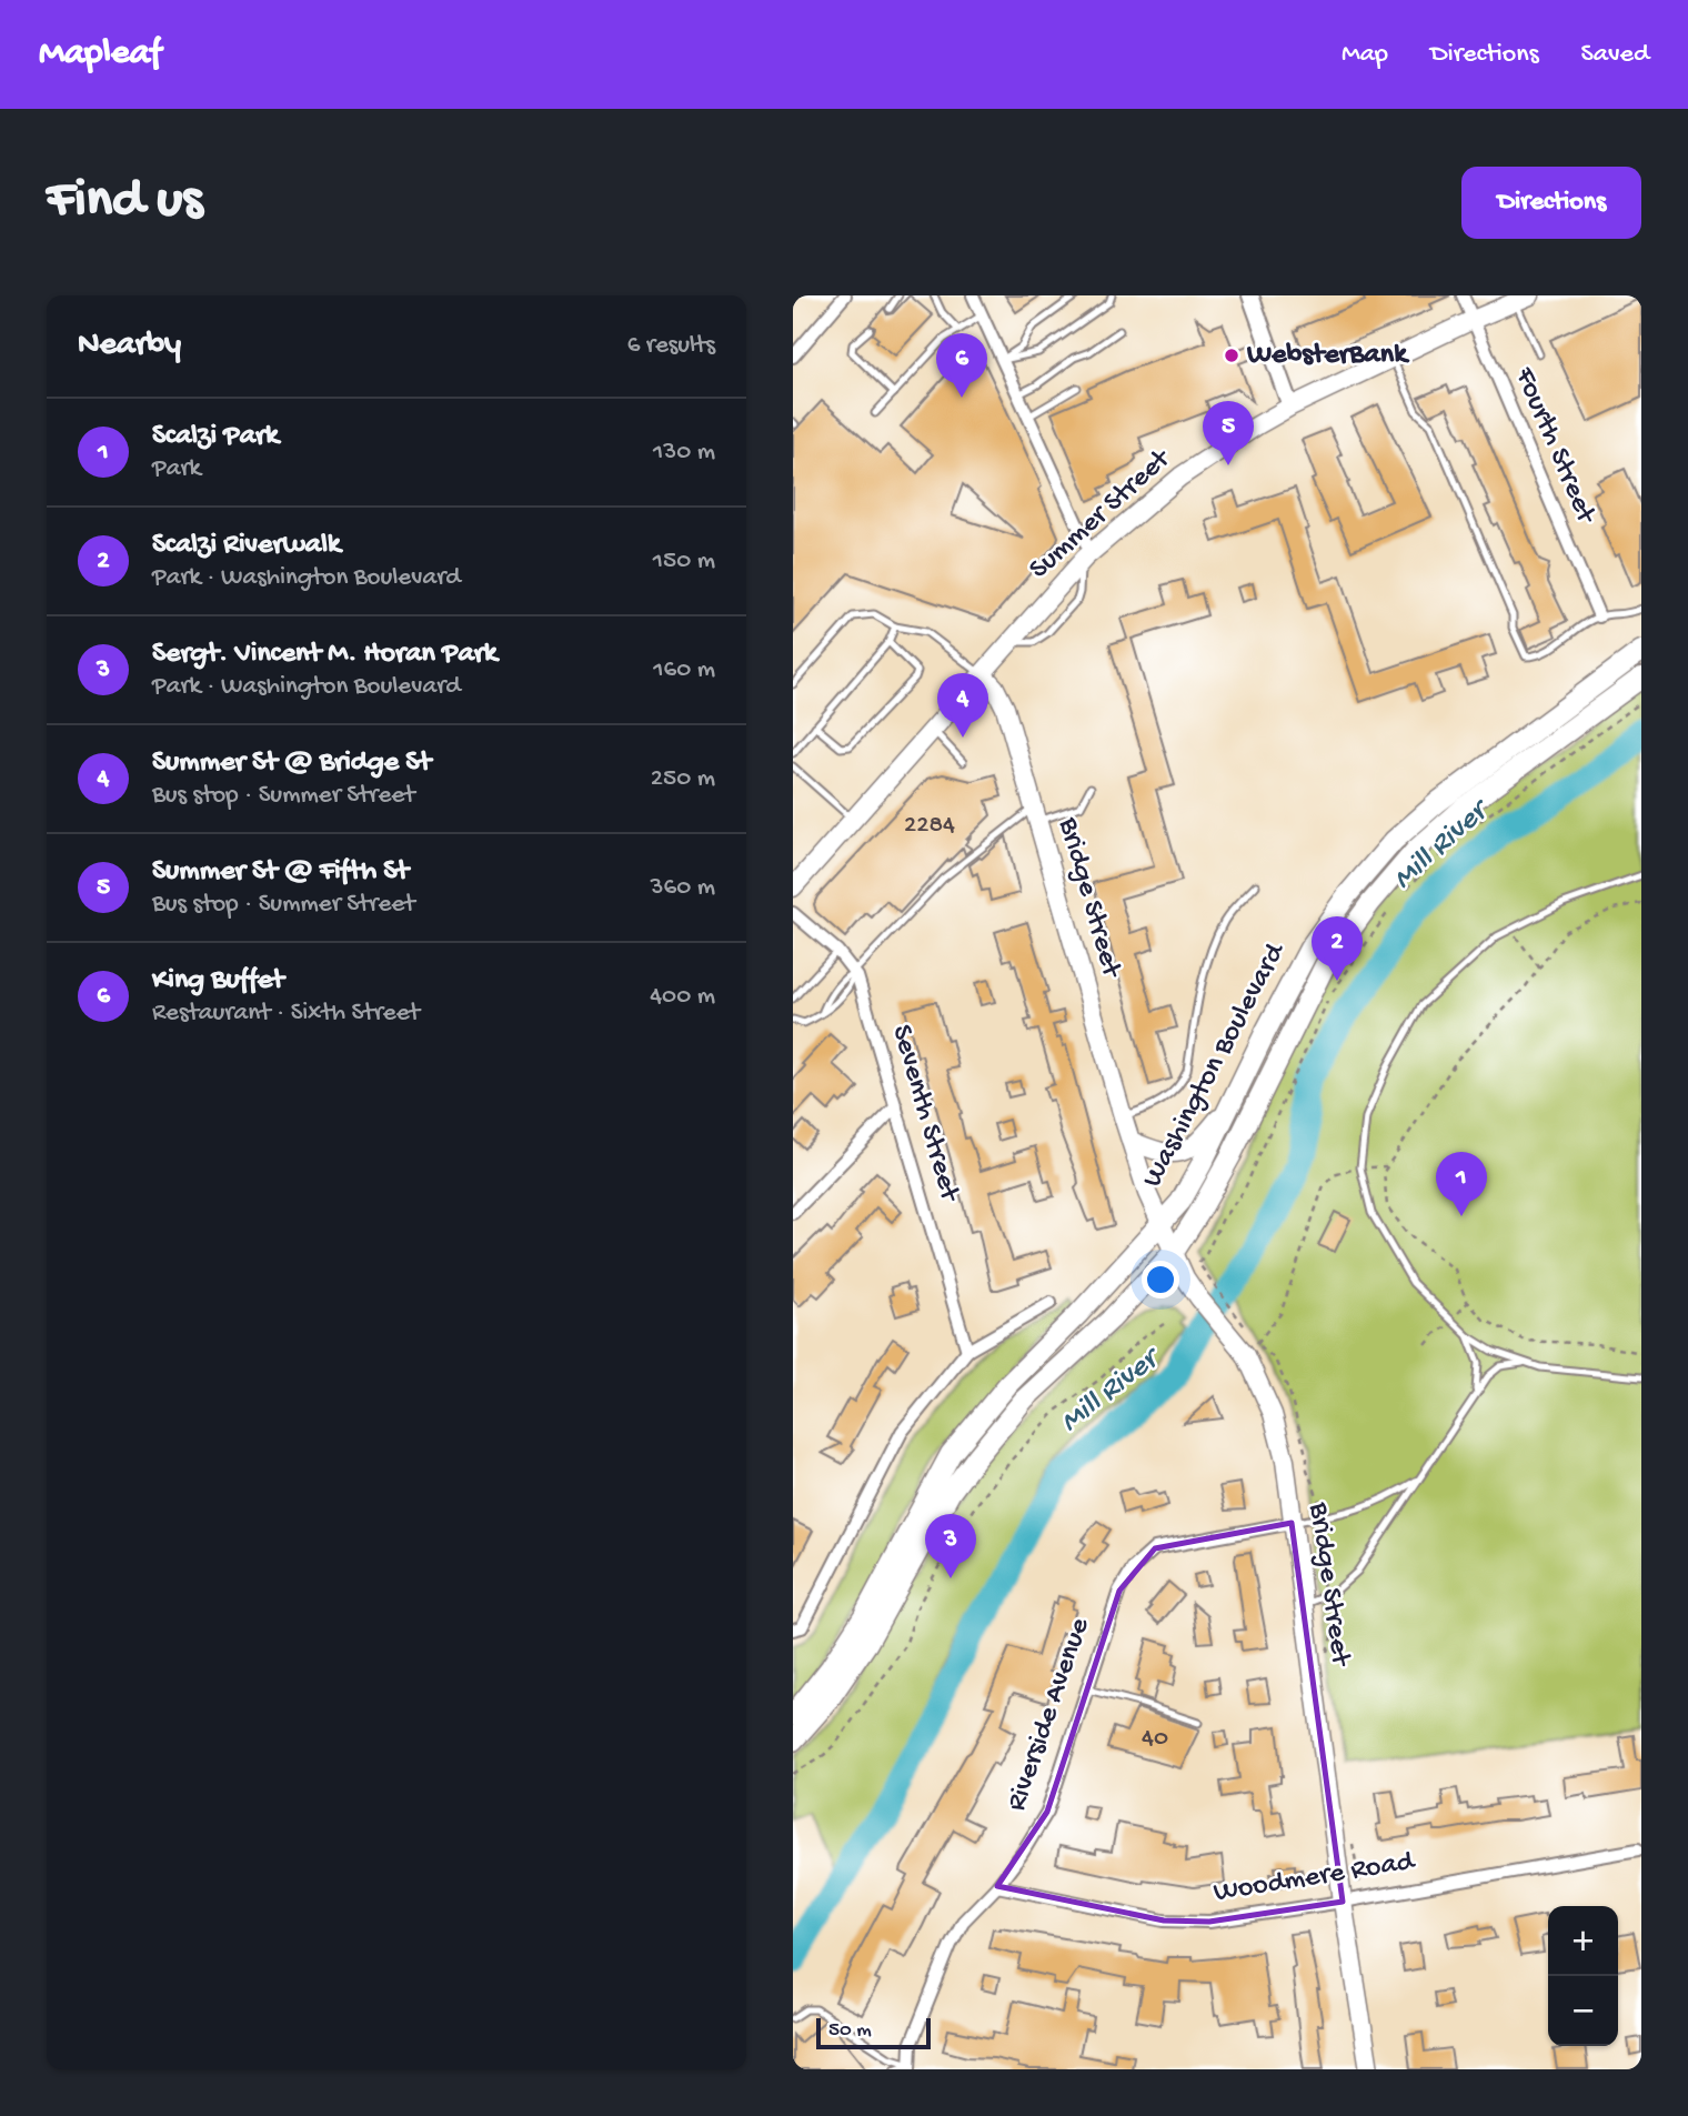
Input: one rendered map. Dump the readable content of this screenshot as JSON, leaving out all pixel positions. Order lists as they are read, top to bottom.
{
  "streets": {
    "main road": ["Summer Street", "Bridge Street", "Washington Boulevard"],
    "street": [
      "Fourth Street",
      "Seventh Street",
      "Riverside Avenue",
      "Woodmere Road"
    ]
  },
  "crossings": [
    ["Fourth Street", "Summer Street"],
    ["Summer Street", "Bridge Street"],
    ["Bridge Street", "Washington Boulevard"],
    ["Bridge Street", "Riverside Avenue"],
    ["Bridge Street", "Woodmere Road"],
    ["Riverside Avenue", "Woodmere Road"]
  ],
  "water": ["Mill River"],
  "places": ["WebsterBank"],
  "house_numbers": ["2284", "40"],
  "scale_bar": "50 m",
  "page": {
    "header": "Mapleaf",
    "nav": ["Map", "Directions", "Saved"],
    "buttons": "Directions",
    "title": "Find us",
    "heading": ["Nearby", "6 results"],
    "pins": [
      "6",
      "5",
      "4",
      "2",
      "1",
      "3"
    ],
    "list": [
      {
        "mark": "1",
        "name": "Scalzi Park",
        "note": "Park",
        "value": "130 m"
      },
      {
        "mark": "2",
        "name": "Scalzi Riverwalk",
        "note": "Park · Washington Boulevard",
        "value": "150 m"
      },
      {
        "mark": "3",
        "name": "Sergt. Vincent M. Horan Park",
        "note": "Park · Washington Boulevard",
        "value": "160 m"
      },
      {
        "mark": "4",
        "name": "Summer St @ Bridge St",
        "note": "Bus stop · Summer Street",
        "value": "250 m"
      },
      {
        "mark": "5",
        "name": "Summer St @ Fifth St",
        "note": "Bus stop · Summer Street",
        "value": "360 m"
      },
      {
        "mark": "6",
        "name": "King Buffet",
        "note": "Restaurant · Sixth Street",
        "value": "400 m"
      }
    ],
    "map_buttons": ["+", "−"],
    "scale": "50 m"
  }
}
